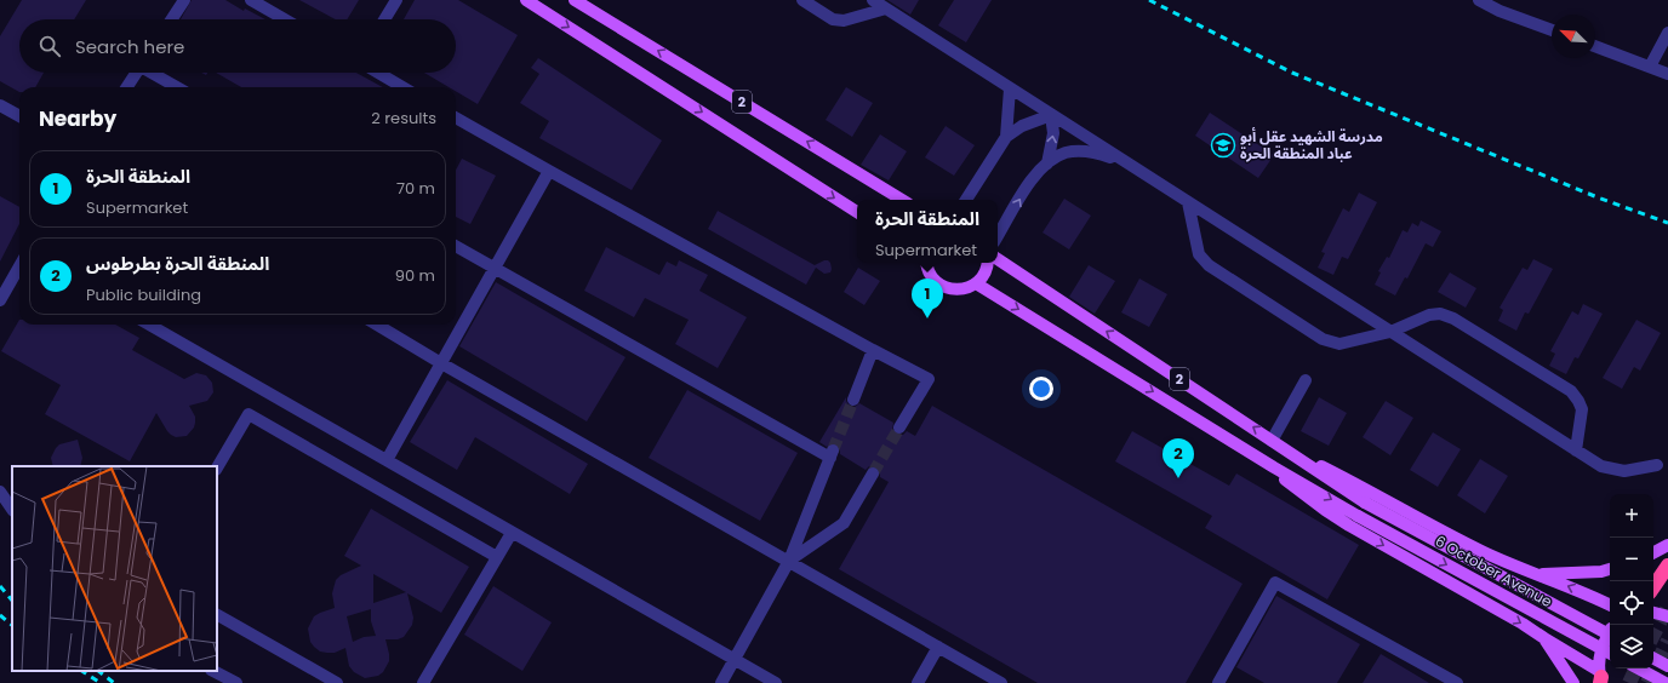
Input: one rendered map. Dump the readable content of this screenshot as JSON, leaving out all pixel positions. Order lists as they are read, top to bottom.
{
  "streets": {
    "main road": ["2", "6 October Avenue"]
  },
  "crossings": [
    ["2", "6 October Avenue"]
  ],
  "places": {
    "school or university": ["مدرسة الشهيد عقل أبو عباد المنطقة الحرة"]
  },
  "north": "top left",
  "page": {
    "search": "Search here",
    "heading": ["Nearby", "2 results"],
    "list": [
      {
        "mark": "1",
        "name": "المنطقة الحرة",
        "note": "Supermarket",
        "value": "70 m"
      },
      {
        "mark": "2",
        "name": "المنطقة الحرة بطرطوس",
        "note": "Public building",
        "value": "90 m"
      }
    ],
    "popup": ["المنطقة الحرة", "Supermarket"],
    "pins": ["1", "2"],
    "map_buttons": ["+", "−"]
  }
}
